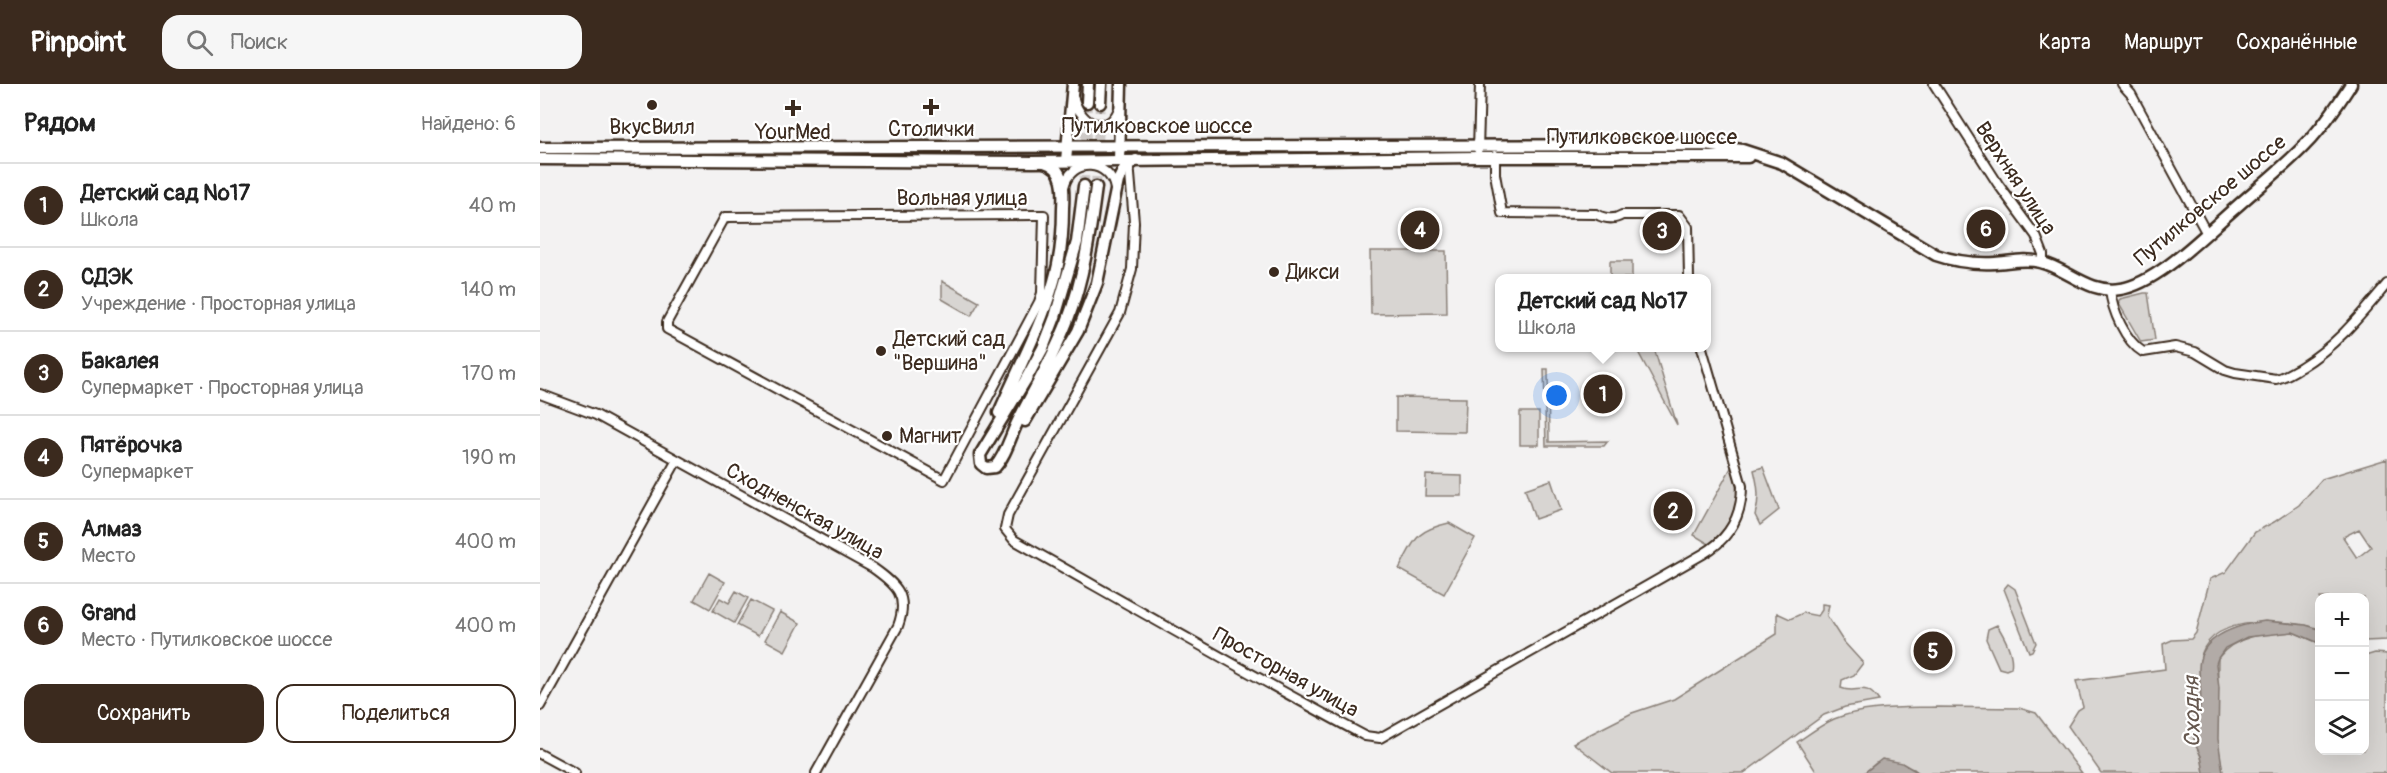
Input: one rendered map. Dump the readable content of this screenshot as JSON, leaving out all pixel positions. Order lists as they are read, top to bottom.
{
  "streets": {
    "main road": ["Путилковское шоссе"],
    "street": [
      "Верхняя улица",
      "Вольная улица",
      "Сходненская улица",
      "Просторная улица"
    ]
  },
  "crossings": [
    ["Путилковское шоссе", "Верхняя улица"],
    ["Путилковское шоссе", "Просторная улица"]
  ],
  "water": ["Сходня"],
  "places": {
    "other": [
      "ВкусВилл",
      "Дикси",
      "Детский сад \"Вершина\"",
      "Магнит"
    ],
    "health": ["Столички", "YourMed"]
  },
  "page": {
    "header": "Pinpoint",
    "search": "Поиск",
    "nav": ["Карта", "Маршрут", "Сохранённые"],
    "heading": ["Рядом", "Найдено: 6"],
    "list": [
      {
        "mark": "1",
        "name": "Детский сад №17",
        "note": "Школа",
        "value": "40 m"
      },
      {
        "mark": "2",
        "name": "СДЭК",
        "note": "Учреждение · Просторная улица",
        "value": "140 m"
      },
      {
        "mark": "3",
        "name": "Бакалея",
        "note": "Супермаркет · Просторная улица",
        "value": "170 m"
      },
      {
        "mark": "4",
        "name": "Пятёрочка",
        "note": "Супермаркет",
        "value": "190 m"
      },
      {
        "mark": "5",
        "name": "Алмаз",
        "note": "Место",
        "value": "400 m"
      },
      {
        "mark": "6",
        "name": "Grand",
        "note": "Место · Путилковское шоссе",
        "value": "400 m"
      }
    ],
    "pins": [
      "6",
      "4",
      "3",
      "1",
      "2",
      "5"
    ],
    "popup": ["Детский сад №17", "Школа"],
    "map_buttons": ["+", "−"],
    "buttons": ["Сохранить", "Поделиться"]
  }
}
